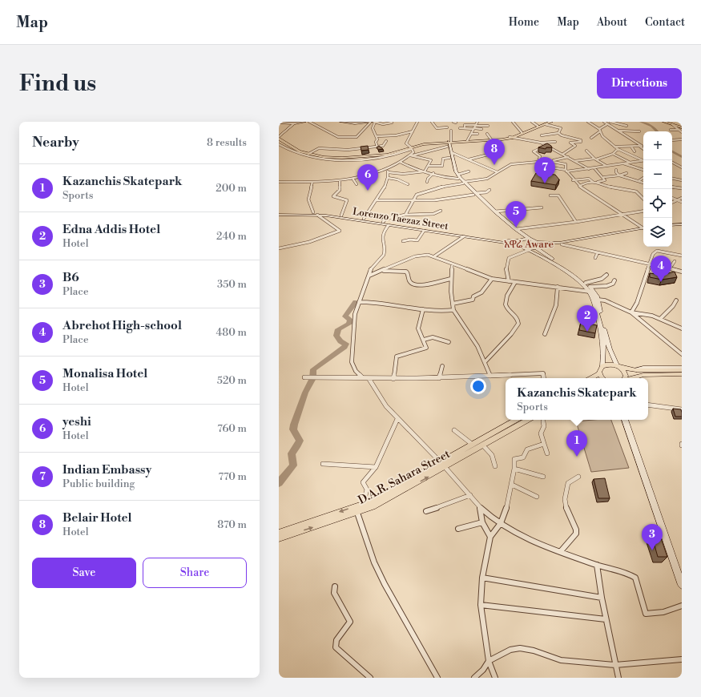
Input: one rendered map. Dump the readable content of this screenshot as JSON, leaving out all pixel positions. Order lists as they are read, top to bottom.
{
  "streets": {
    "main road": ["Lorenzo Taezaz Street", "D.A.R. Sahara Street"]
  },
  "districts": ["አዋሬ Aware"],
  "page": {
    "header": "Map",
    "nav": [
      "Home",
      "Map",
      "About",
      "Contact"
    ],
    "buttons": [
      "Directions",
      ["Save", "Share"]
    ],
    "title": "Find us",
    "heading": ["Nearby", "8 results"],
    "map_buttons": ["+", "−"],
    "pins": [
      "8",
      "7",
      "6",
      "5",
      "4",
      "2",
      "1",
      "3"
    ],
    "list": [
      {
        "mark": "1",
        "name": "Kazanchis Skatepark",
        "note": "Sports",
        "value": "200 m"
      },
      {
        "mark": "2",
        "name": "Edna Addis Hotel",
        "note": "Hotel",
        "value": "240 m"
      },
      {
        "mark": "3",
        "name": "B6",
        "note": "Place",
        "value": "350 m"
      },
      {
        "mark": "4",
        "name": "Abrehot High-school",
        "note": "Place",
        "value": "480 m"
      },
      {
        "mark": "5",
        "name": "Monalisa Hotel",
        "note": "Hotel",
        "value": "520 m"
      },
      {
        "mark": "6",
        "name": "yeshi",
        "note": "Hotel",
        "value": "760 m"
      },
      {
        "mark": "7",
        "name": "Indian Embassy",
        "note": "Public building",
        "value": "770 m"
      },
      {
        "mark": "8",
        "name": "Belair Hotel",
        "note": "Hotel",
        "value": "870 m"
      }
    ],
    "popup": ["Kazanchis Skatepark", "Sports"]
  }
}
